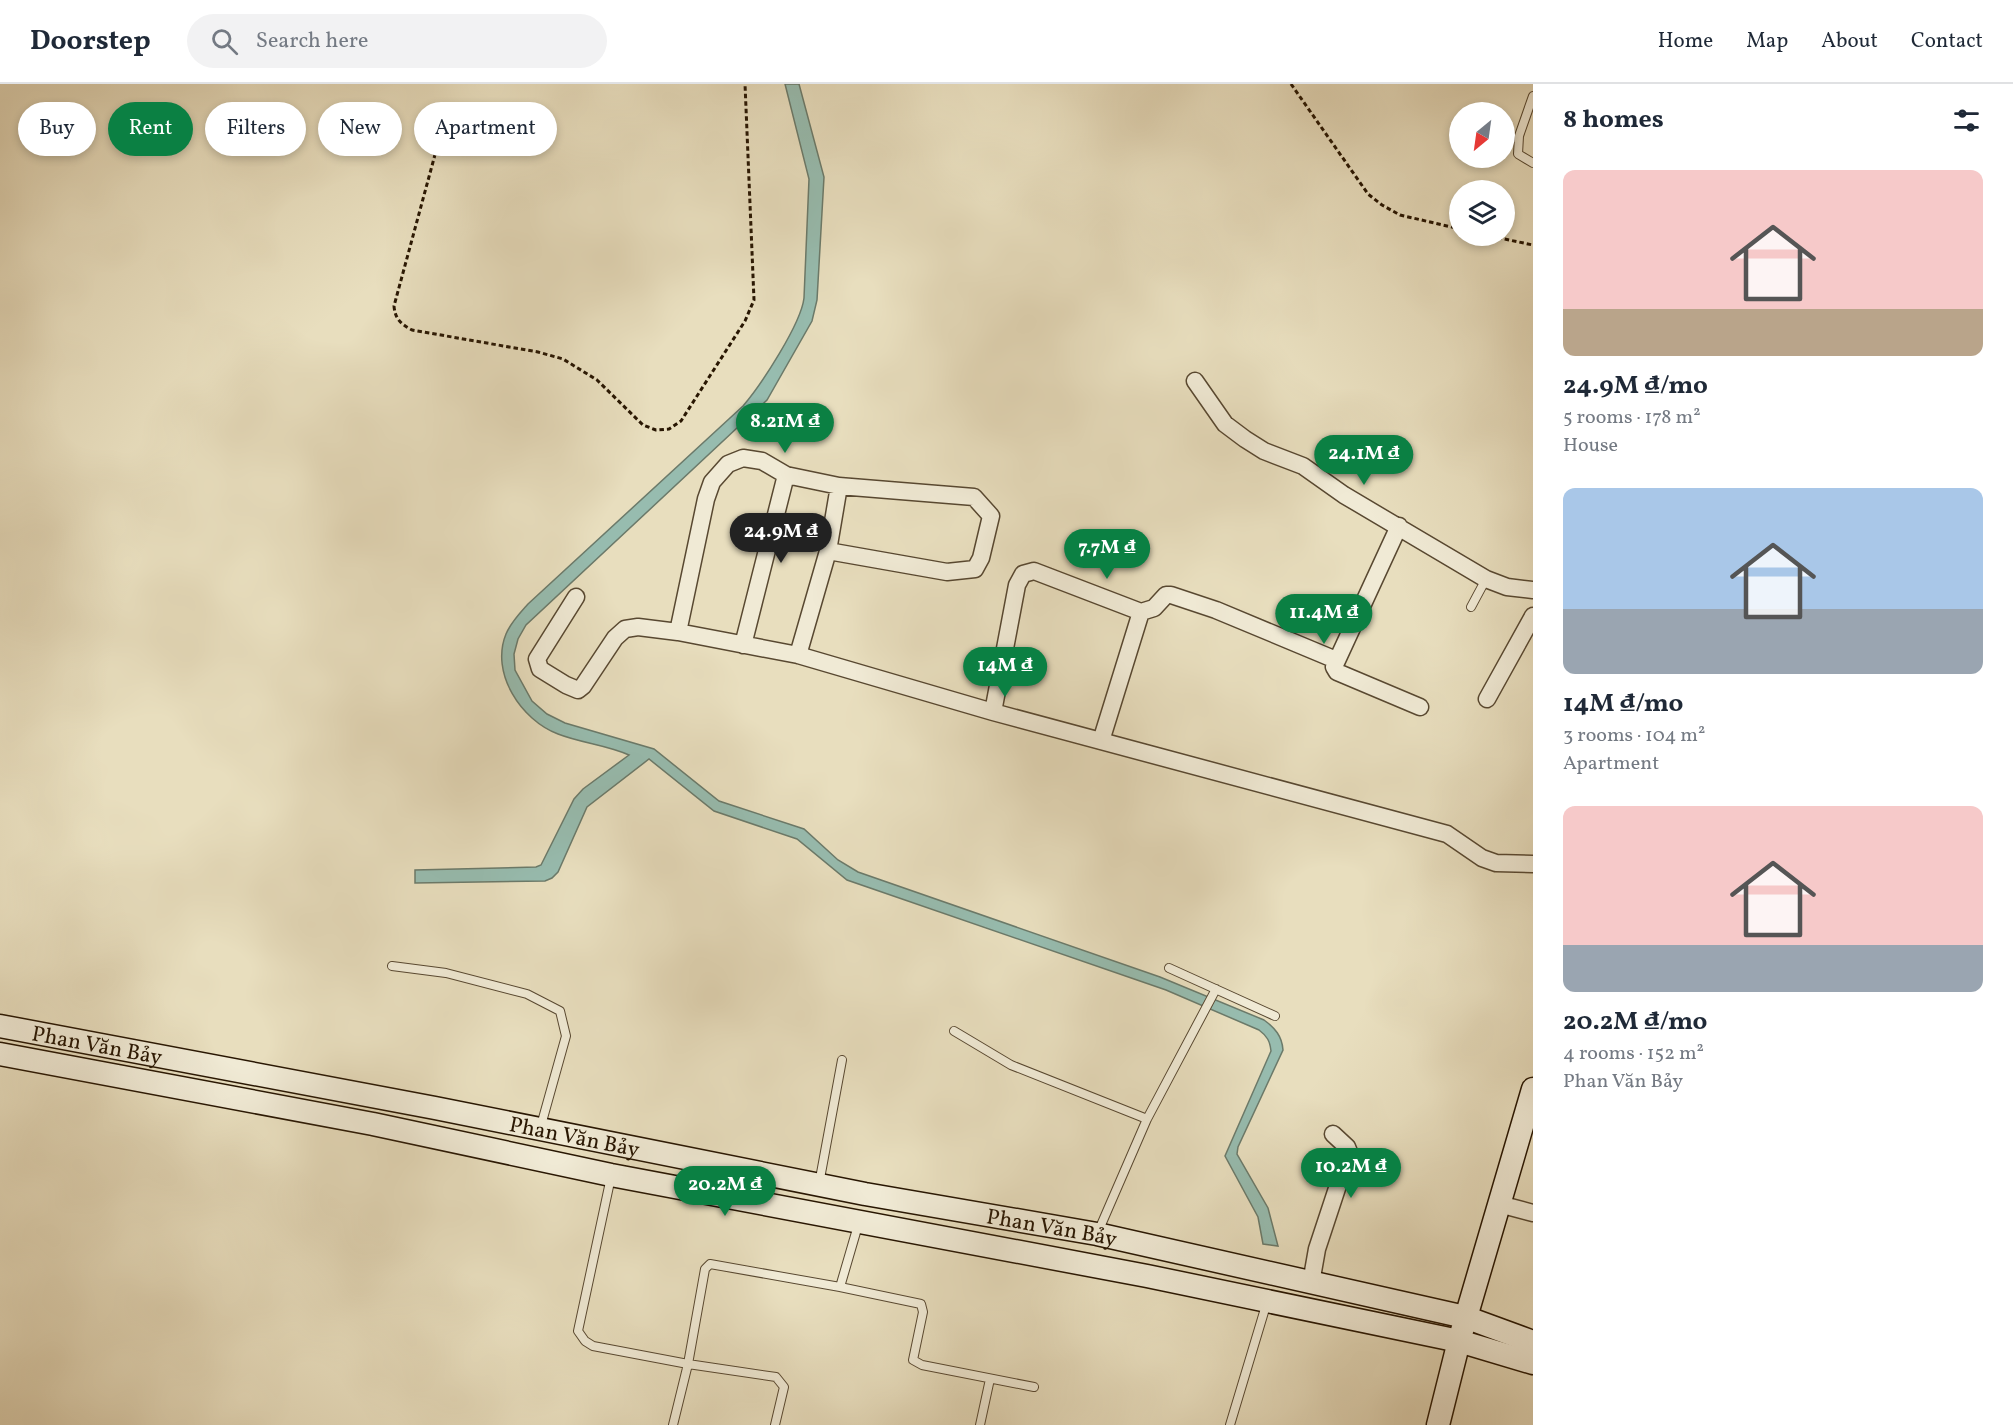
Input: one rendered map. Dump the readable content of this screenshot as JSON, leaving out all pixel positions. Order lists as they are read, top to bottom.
{
  "streets": {
    "main road": ["Phan Văn Bảy"]
  },
  "north": "bottom left",
  "page": {
    "header": "Doorstep",
    "search": "Search here",
    "nav": [
      "Home",
      "Map",
      "About",
      "Contact"
    ],
    "heading": "8 homes",
    "chip": [
      "Buy",
      "Rent",
      "Filters",
      "New",
      "Apartment"
    ],
    "list": [
      {
        "name": "24.9M ₫/mo",
        "note": "5 rooms · 178 m² · House"
      },
      {
        "name": "14M ₫/mo",
        "note": "3 rooms · 104 m² · Apartment"
      },
      {
        "name": "20.2M ₫/mo",
        "note": "4 rooms · 152 m² · Phan Văn Bảy"
      }
    ],
    "price": [
      "8.21M ₫",
      "24.1M ₫",
      "24.9M ₫",
      "7.7M ₫",
      "11.4M ₫",
      "14M ₫",
      "10.2M ₫",
      "20.2M ₫"
    ]
  }
}
